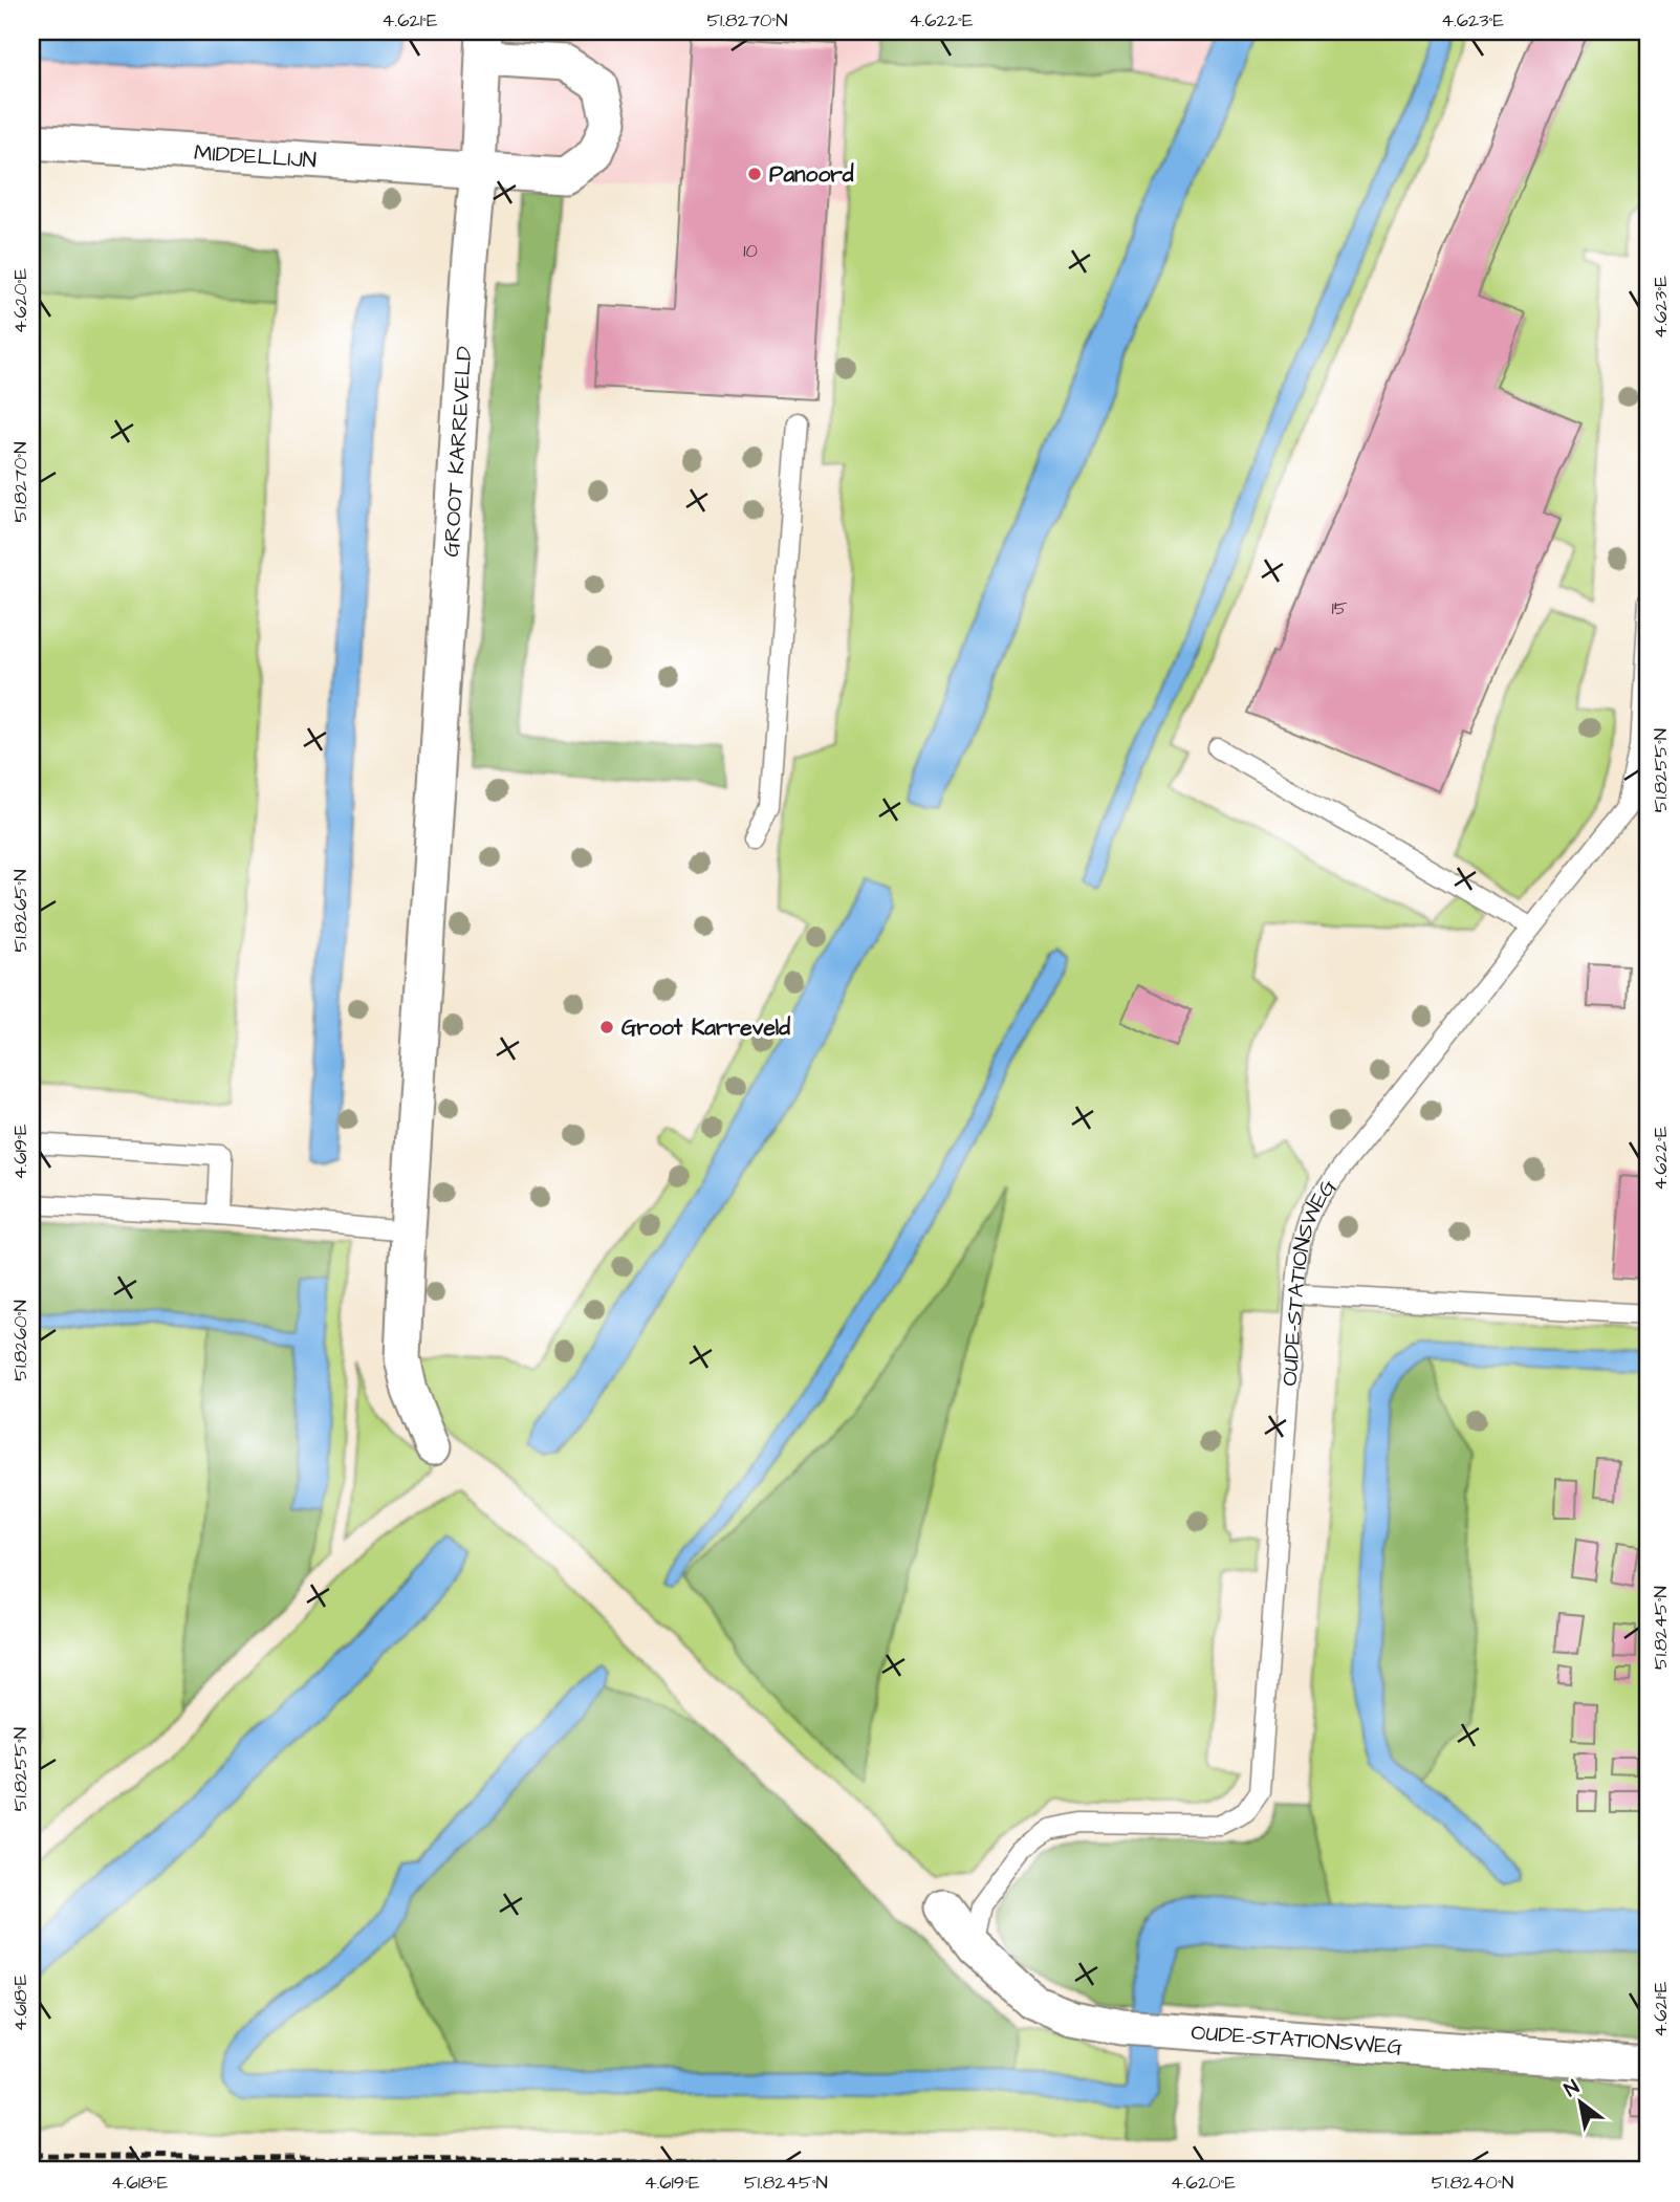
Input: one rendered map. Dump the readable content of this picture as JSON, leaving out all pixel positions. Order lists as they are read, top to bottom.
{
  "streets": {
    "street": ["MIDDELLIJN", "GROOT KARREVELD", "OUDE-STATIONSWEG"]
  },
  "crossings": [
    ["MIDDELLIJN", "GROOT KARREVELD"]
  ],
  "places": ["Panoord", "Groot Karreveld"],
  "house_numbers": ["10", "15"],
  "north": "top left",
  "coordinates": [
    "4.621°E",
    "51.8270°N",
    "4.622°E",
    "4.623°E",
    "4.620°E",
    "51.8255°N",
    "51.8265°N",
    "4.619°E",
    "51.8260°N",
    "51.8245°N",
    "4.618°E",
    "51.8240°N"
  ]
}
